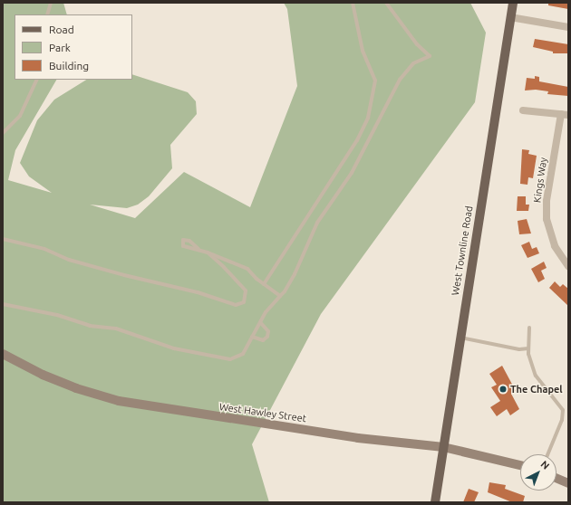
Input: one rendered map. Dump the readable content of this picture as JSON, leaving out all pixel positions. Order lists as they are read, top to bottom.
{
  "streets": {
    "main road": ["West Townline Road"],
    "street": ["Kings Way", "West Hawley Street"]
  },
  "crossings": [
    ["West Townline Road", "West Hawley Street"]
  ],
  "places": ["The Chapel"],
  "legend": ["Road", "Park", "Building"],
  "north": "top right"
}
